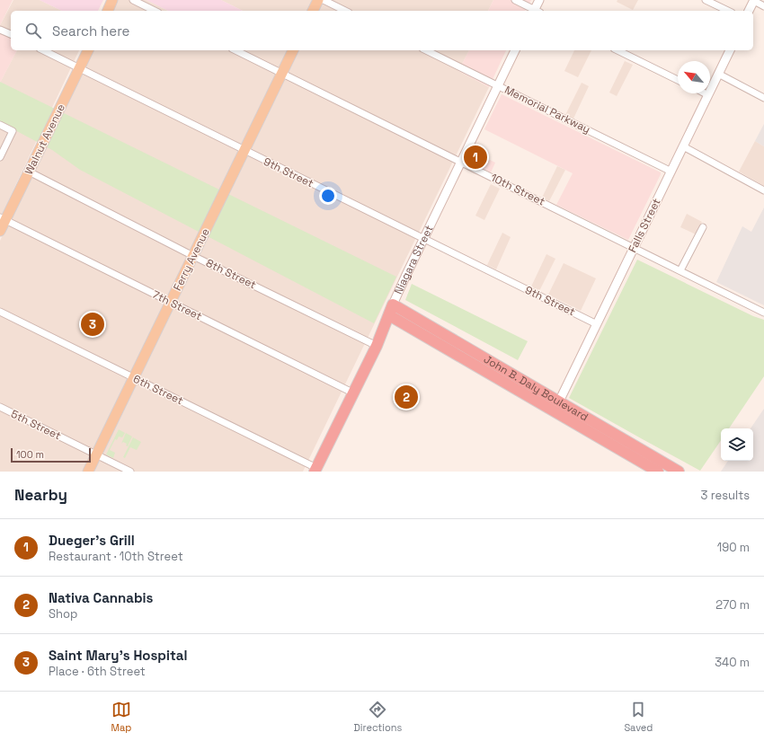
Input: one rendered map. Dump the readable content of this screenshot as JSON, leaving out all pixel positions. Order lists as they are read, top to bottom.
{
  "streets": {
    "highway": ["Niagara Street", "John B. Daly Boulevard"],
    "main road": ["Walnut Avenue", "Ferry Avenue"],
    "street": [
      "Memorial Parkway",
      "9th Street",
      "10th Street",
      "Falls Street",
      "8th Street",
      "7th Street",
      "6th Street",
      "5th Street"
    ]
  },
  "crossings": [
    ["Memorial Parkway", "Falls Street"],
    ["Memorial Parkway", "Niagara Street"],
    ["Walnut Avenue", "9th Street"],
    ["Walnut Avenue", "8th Street"],
    ["Walnut Avenue", "7th Street"],
    ["9th Street", "Falls Street"],
    ["9th Street", "Ferry Avenue"],
    ["9th Street", "Niagara Street"],
    ["10th Street", "Falls Street"],
    ["10th Street", "Ferry Avenue"],
    ["10th Street", "Niagara Street"],
    ["Falls Street", "John B. Daly Boulevard"],
    ["Ferry Avenue", "8th Street"],
    ["Ferry Avenue", "7th Street"],
    ["Ferry Avenue", "6th Street"],
    ["Ferry Avenue", "5th Street"],
    ["Niagara Street", "8th Street"],
    ["Niagara Street", "7th Street"],
    ["Niagara Street", "John B. Daly Boulevard"],
    ["Niagara Street", "6th Street"]
  ],
  "scale_bar": "100 m",
  "north": "top left",
  "page": {
    "search": "Search here",
    "pins": ["1", "3", "2"],
    "scale": "100 m",
    "heading": ["Nearby", "3 results"],
    "list": [
      {
        "mark": "1",
        "name": "Dueger's Grill",
        "note": "Restaurant · 10th Street",
        "value": "190 m"
      },
      {
        "mark": "2",
        "name": "Nativa Cannabis",
        "note": "Shop",
        "value": "270 m"
      },
      {
        "mark": "3",
        "name": "Saint Mary's Hospital",
        "note": "Place · 6th Street",
        "value": "340 m"
      }
    ],
    "nav": ["Map", "Directions", "Saved"]
  }
}
